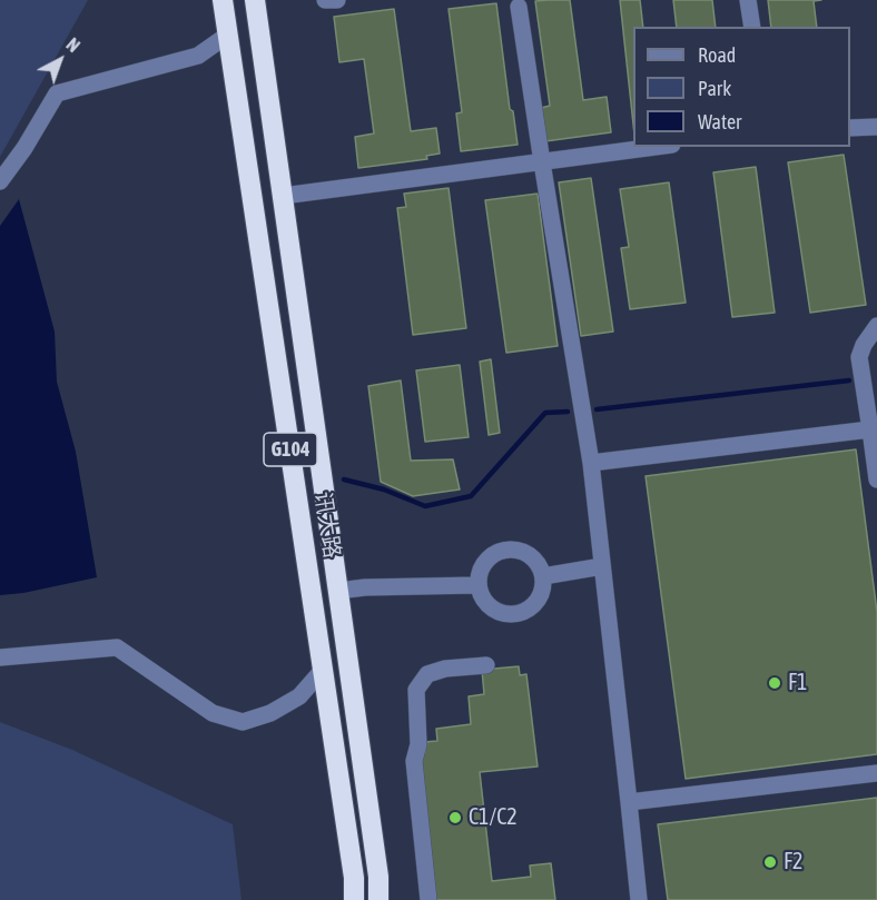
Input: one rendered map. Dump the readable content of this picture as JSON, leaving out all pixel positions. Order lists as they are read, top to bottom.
{
  "streets": {
    "highway": ["G104", "讯大路"]
  },
  "places": ["F1", "C1/C2", "F2"],
  "legend": ["Road", "Park", "Water"],
  "north": "top right"
}
